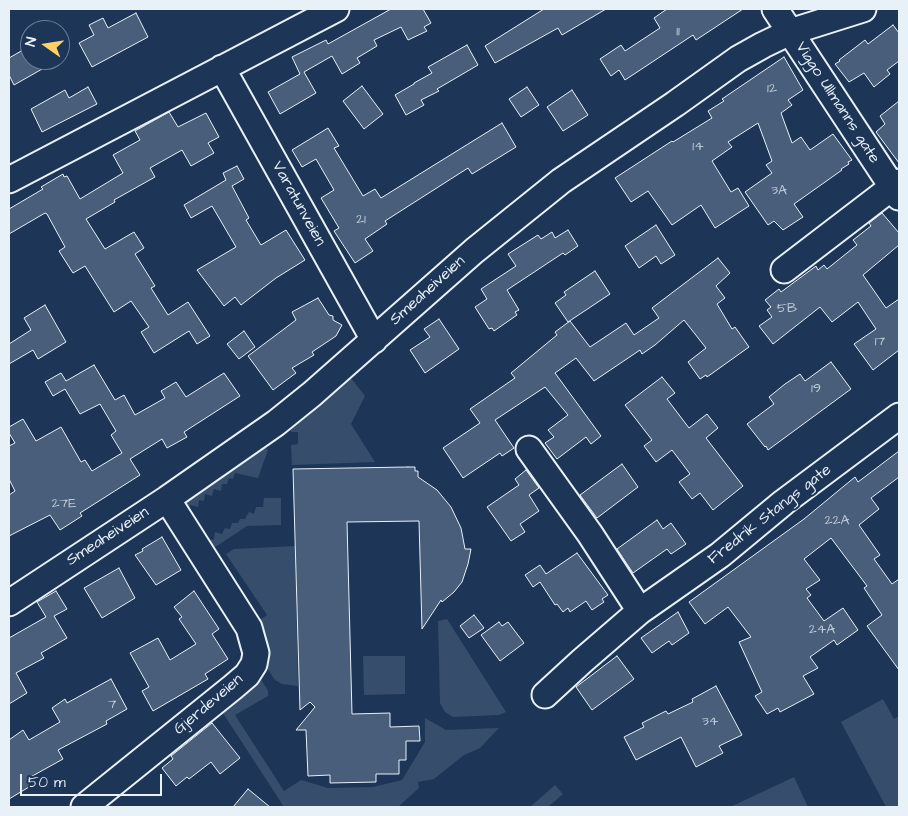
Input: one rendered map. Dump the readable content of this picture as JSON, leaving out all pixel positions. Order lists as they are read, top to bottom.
{
  "streets": {
    "street": [
      "Viggo Ullmanns gate",
      "Varatunveien",
      "Smeaheiveien",
      "Fredrik Stangs gate",
      "Gjerdeveien"
    ]
  },
  "crossings": [
    ["Viggo Ullmanns gate", "Smeaheiveien"],
    ["Varatunveien", "Smeaheiveien"],
    ["Smeaheiveien", "Gjerdeveien"]
  ],
  "house_numbers": [
    "11",
    "12",
    "14",
    "3A",
    "21",
    "5B",
    "17",
    "19",
    "27E",
    "22A",
    "24A",
    "7",
    "34"
  ],
  "scale_bar": "50 m",
  "north": "left"
}
